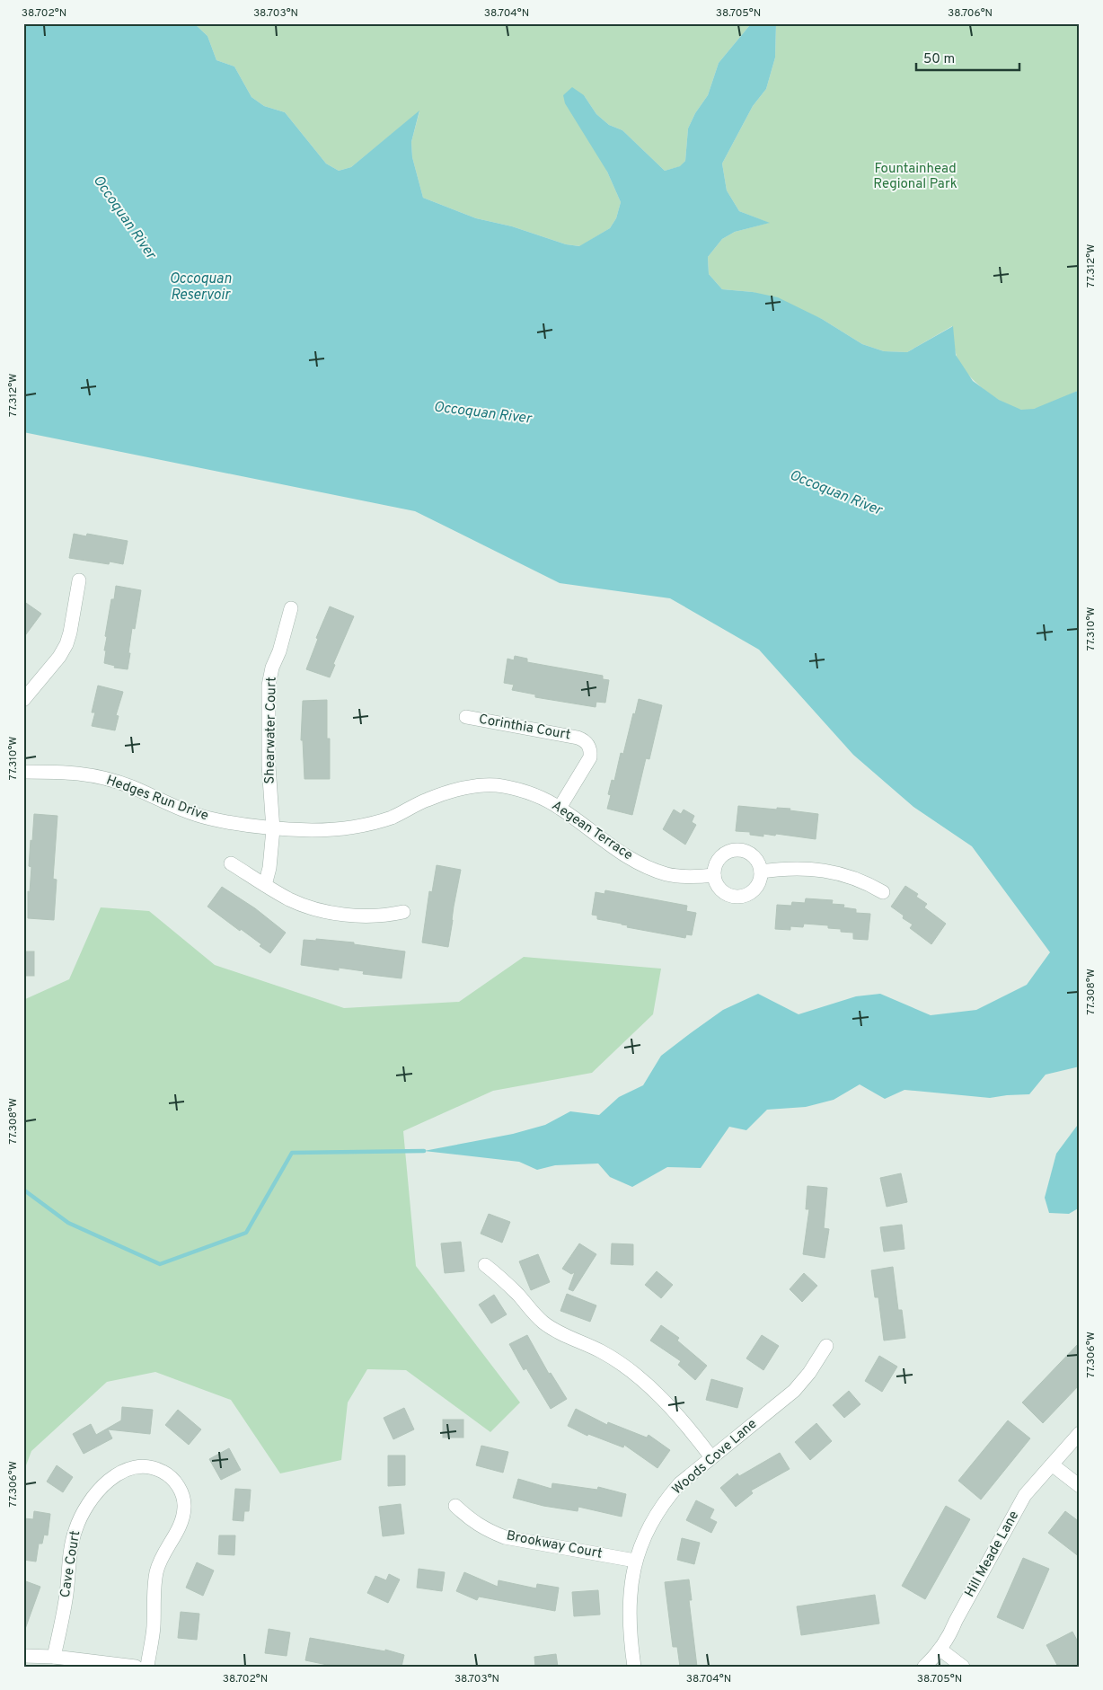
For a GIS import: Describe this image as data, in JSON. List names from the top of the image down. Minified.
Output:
{"streets":{"street":["Corinthia Court","Shearwater Court","Hedges Run Drive","Aegean Terrace","Woods Cove Lane","Brookway Court","Hill Meade Lane","Cave Court"]},"crossings":[["Corinthia Court","Aegean Terrace"],["Shearwater Court","Hedges Run Drive"],["Hedges Run Drive","Aegean Terrace"],["Woods Cove Lane","Brookway Court"]],"water":["Occoquan River","Occoquan Reservoir"],"parks":["Fountainhead Regional Park"],"scale_bar":"50 m","coordinates":["38.702°N","38.703°N","38.704°N","38.705°N","38.706°N","77.312°W","77.310°W","77.308°W","77.306°W"]}
